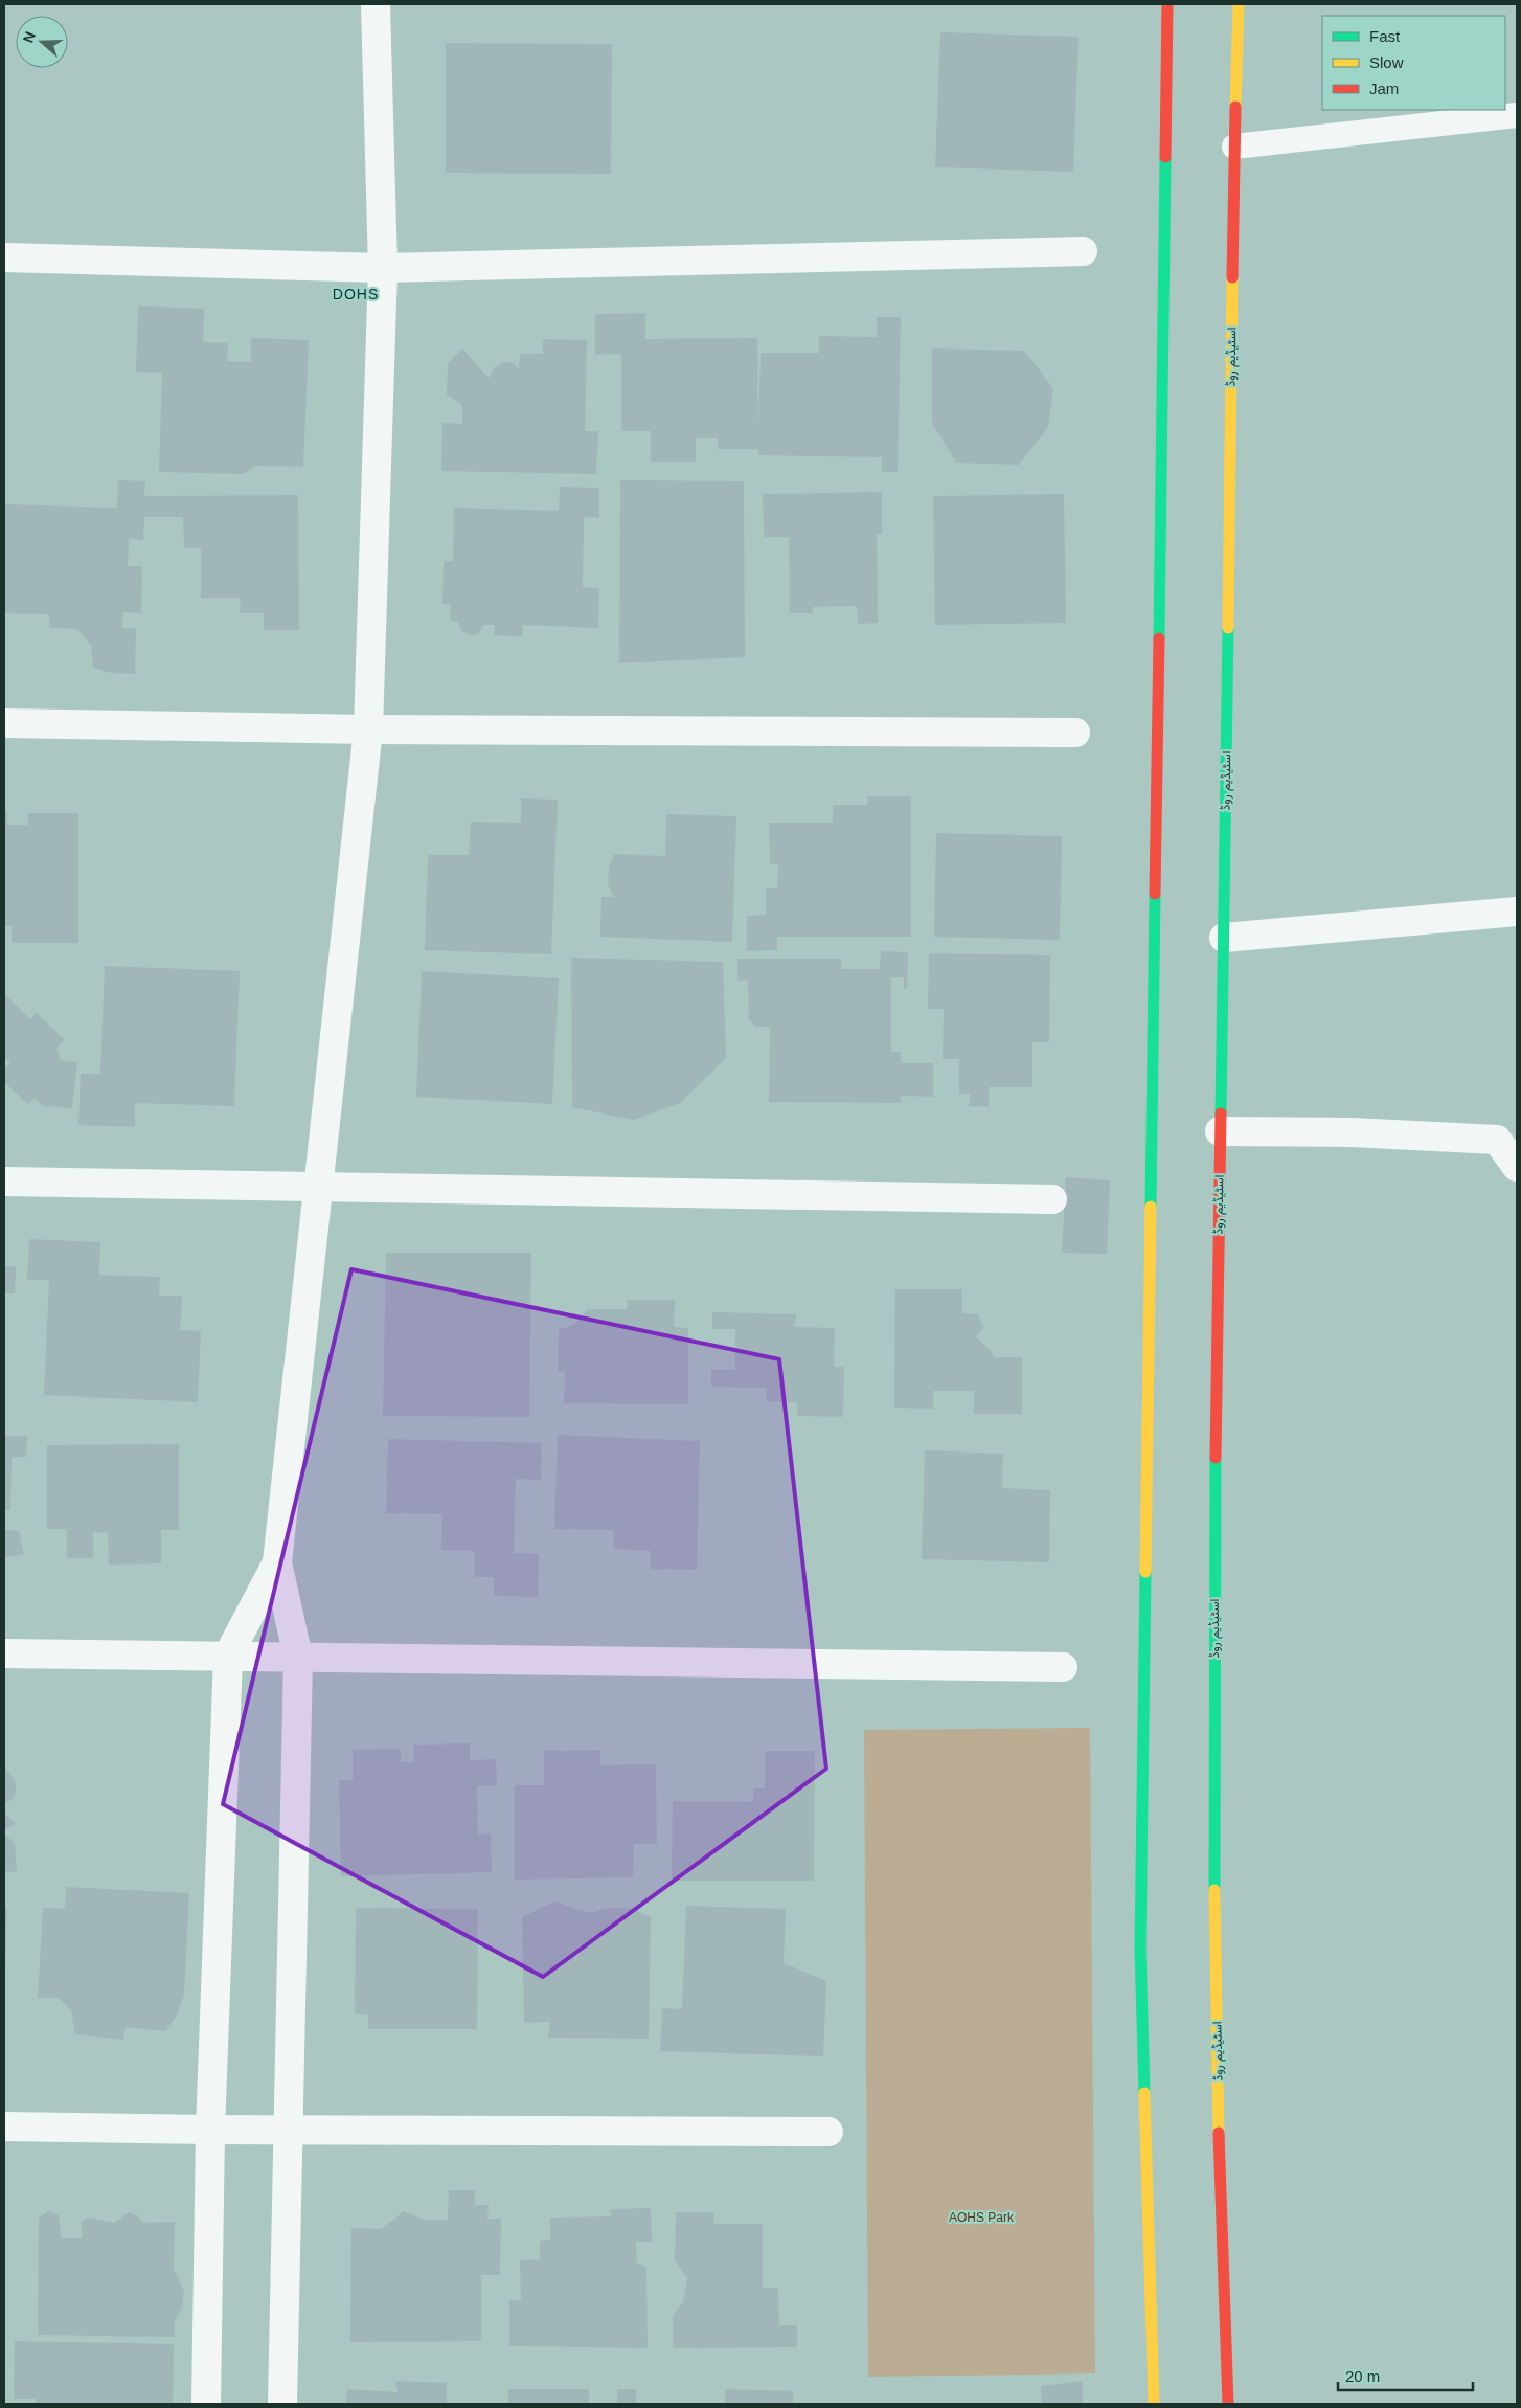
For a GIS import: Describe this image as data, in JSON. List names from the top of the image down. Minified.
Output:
{"streets":{"main road":["اسٹیڈیم روڈ"]},"districts":["DOHS"],"parks":["AOHS Park"],"legend":["Fast","Slow","Jam"],"scale_bar":"20 m","north":"left"}
